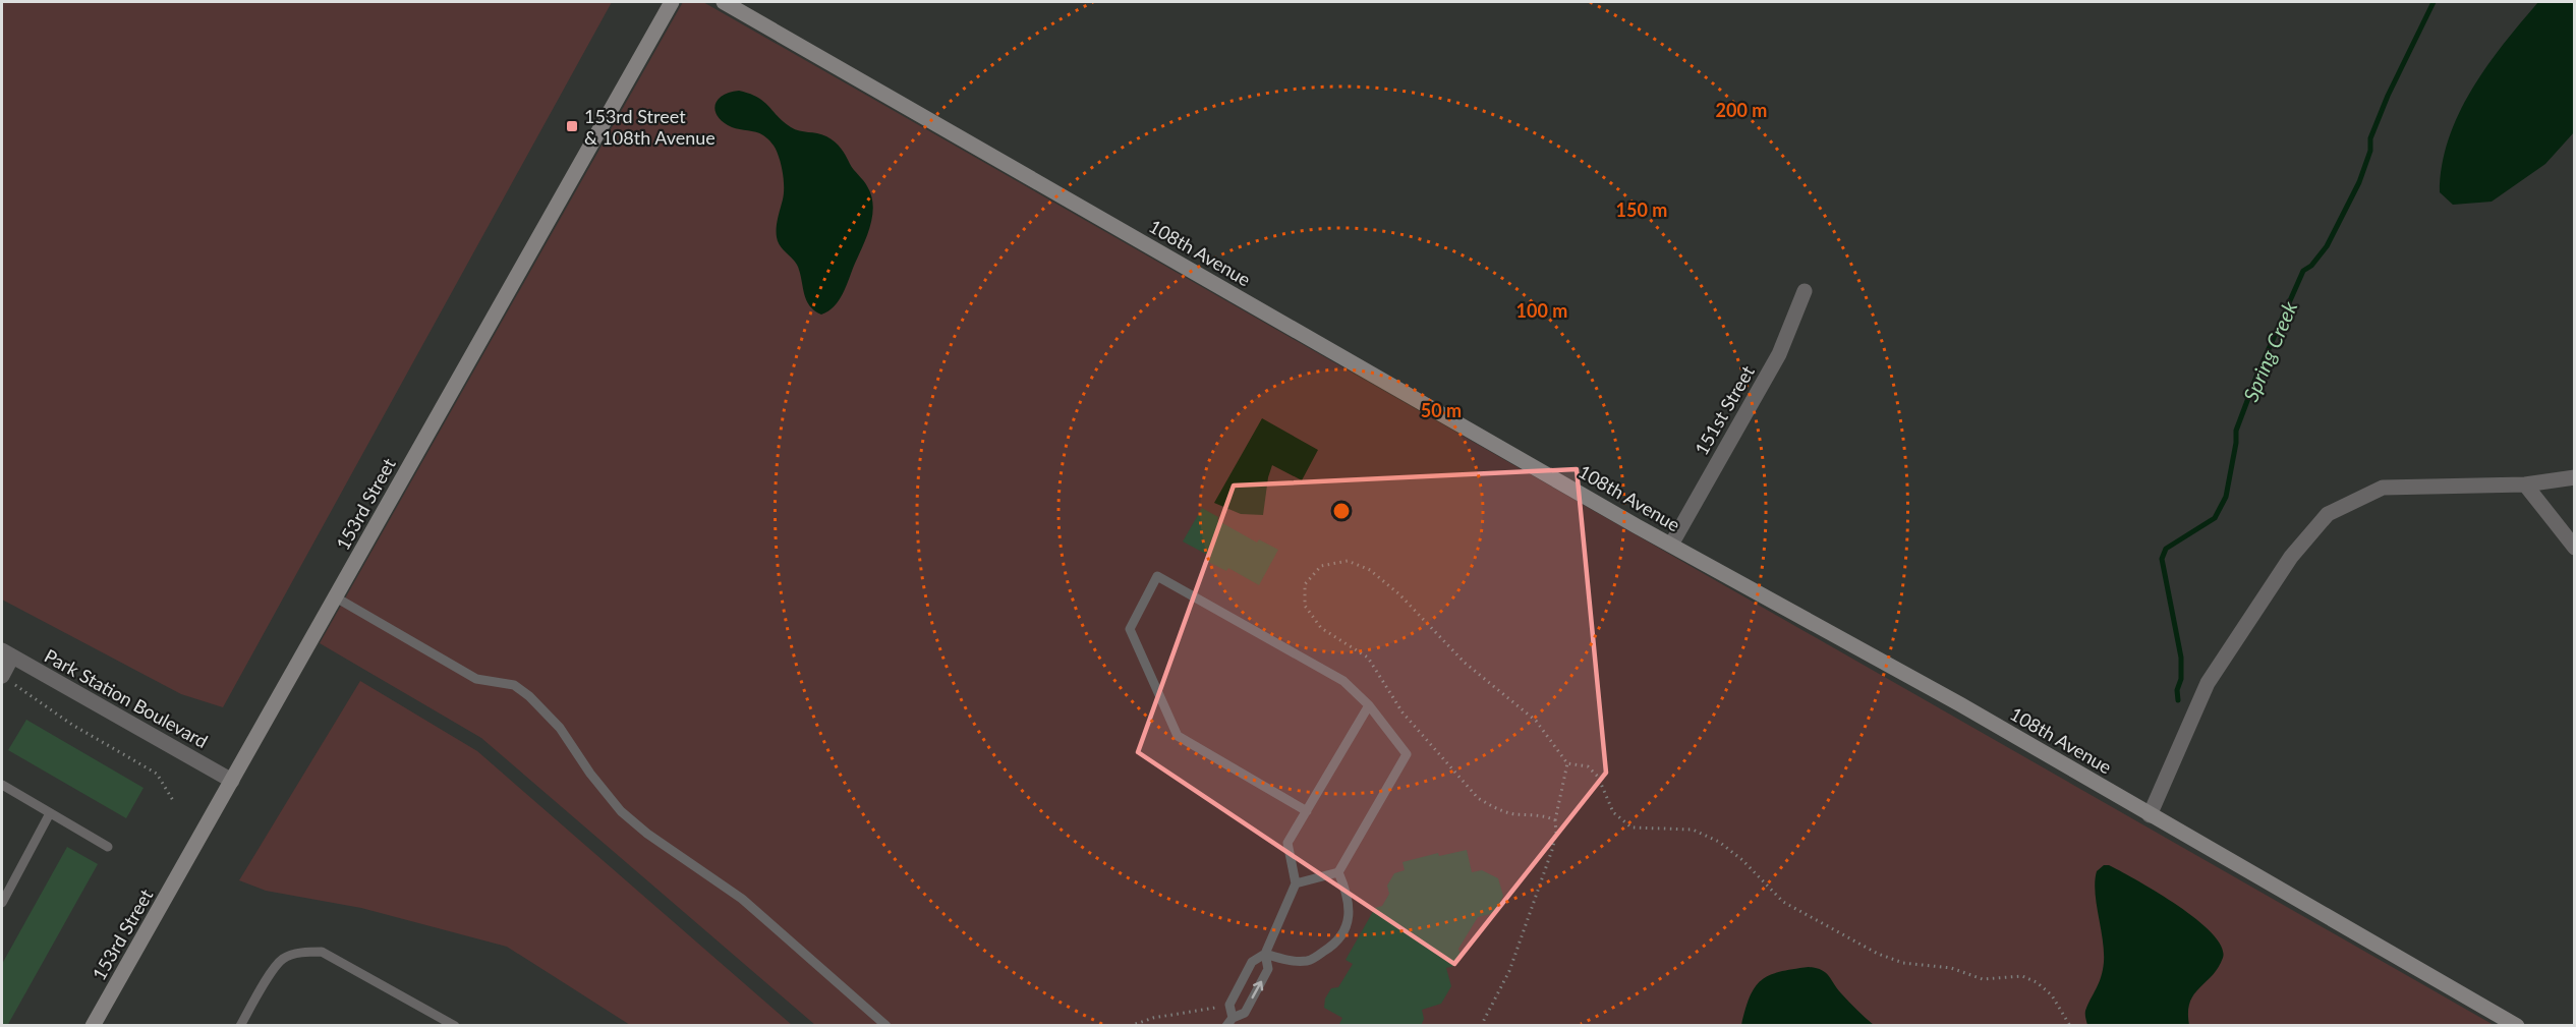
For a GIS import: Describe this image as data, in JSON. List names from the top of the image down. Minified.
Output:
{"streets":{"street":["108th Avenue","151st Street","153rd Street","Park Station Boulevard"]},"crossings":[["108th Avenue","151st Street"],["153rd Street","Park Station Boulevard"]],"water":["Spring Creek"],"places":{"transit":["153rd Street & 108th Avenue"]},"rings":["200 m","150 m","100 m","50 m"]}
